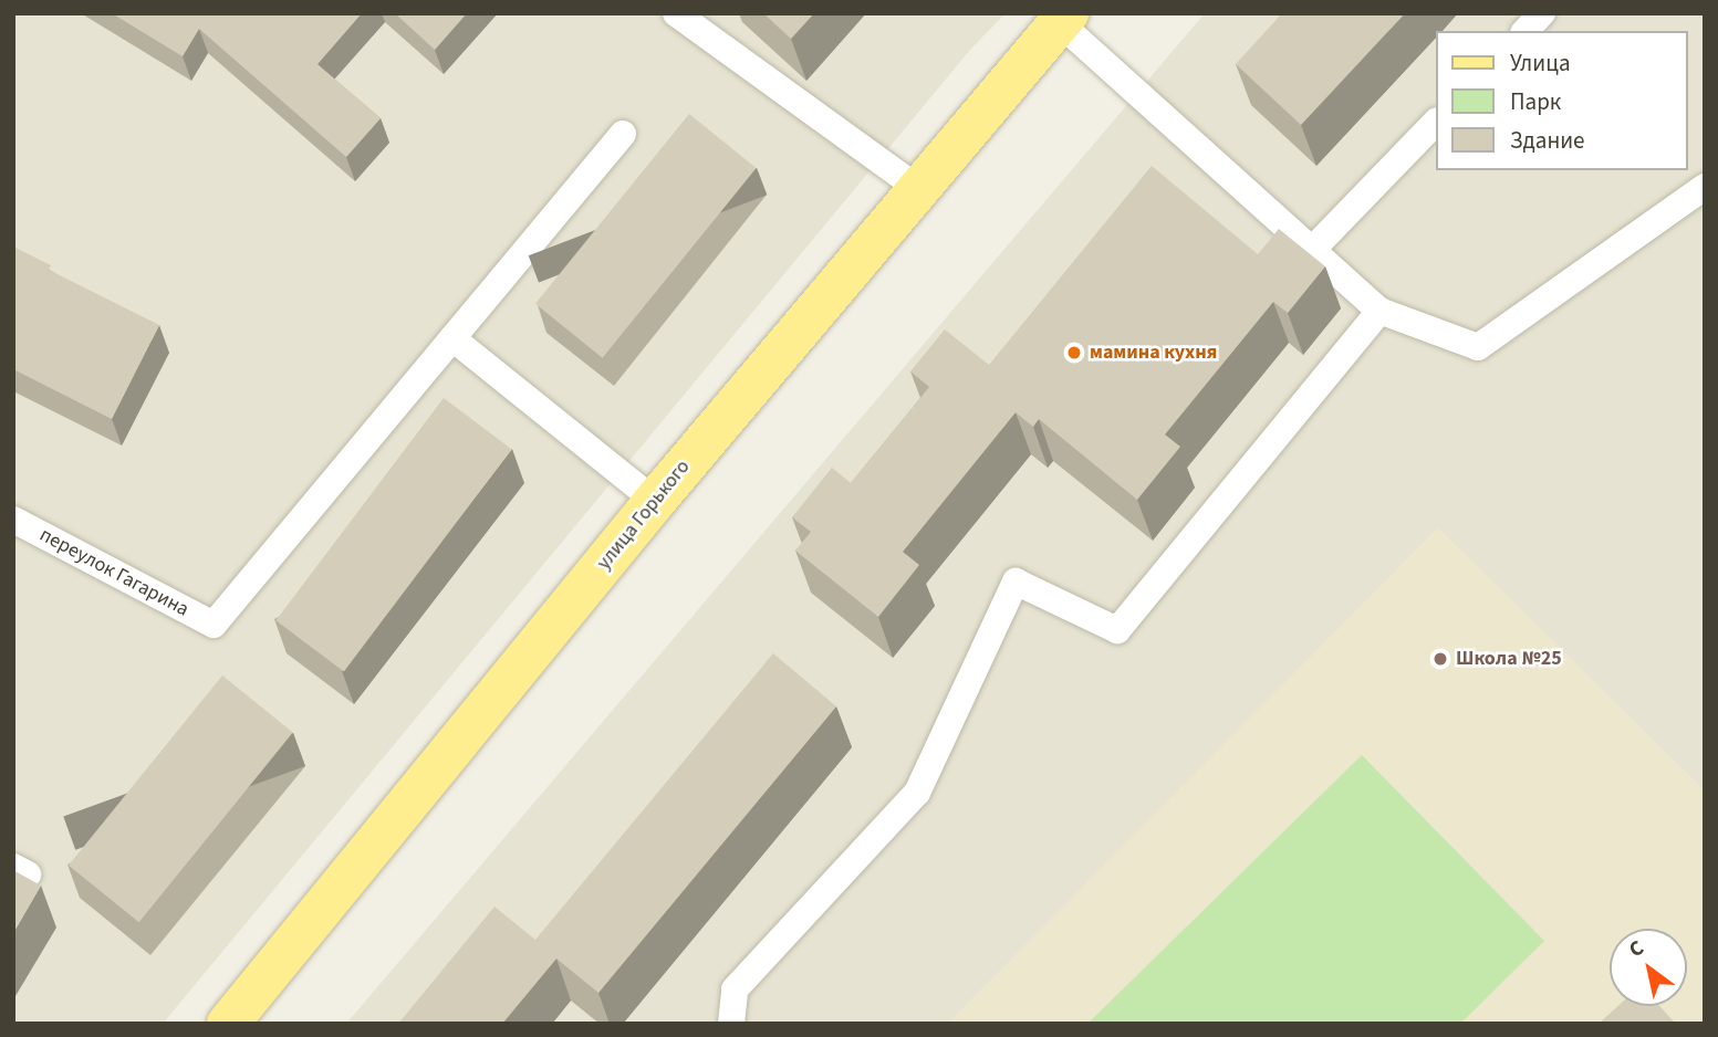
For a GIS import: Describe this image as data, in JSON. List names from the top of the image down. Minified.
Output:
{"streets":{"main road":["улица Горького"],"lane":["переулок Гагарина"]},"places":["мамина кухня","Школа №25"],"legend":["Улица","Парк","Здание"],"north":"top left"}
